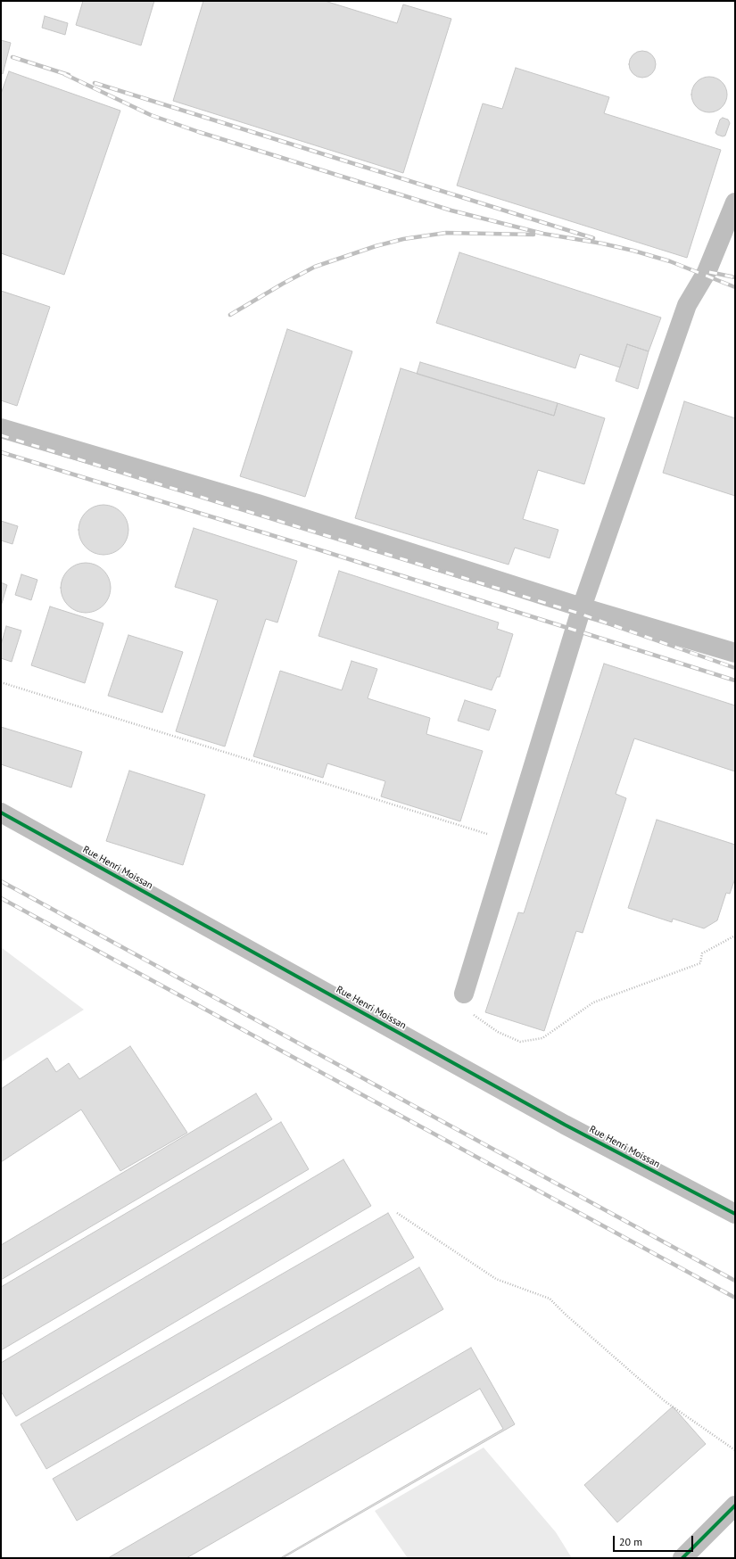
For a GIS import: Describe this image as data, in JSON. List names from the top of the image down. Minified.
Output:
{"streets":{"street":["Rue Henri Moissan"]},"scale_bar":"20 m"}
